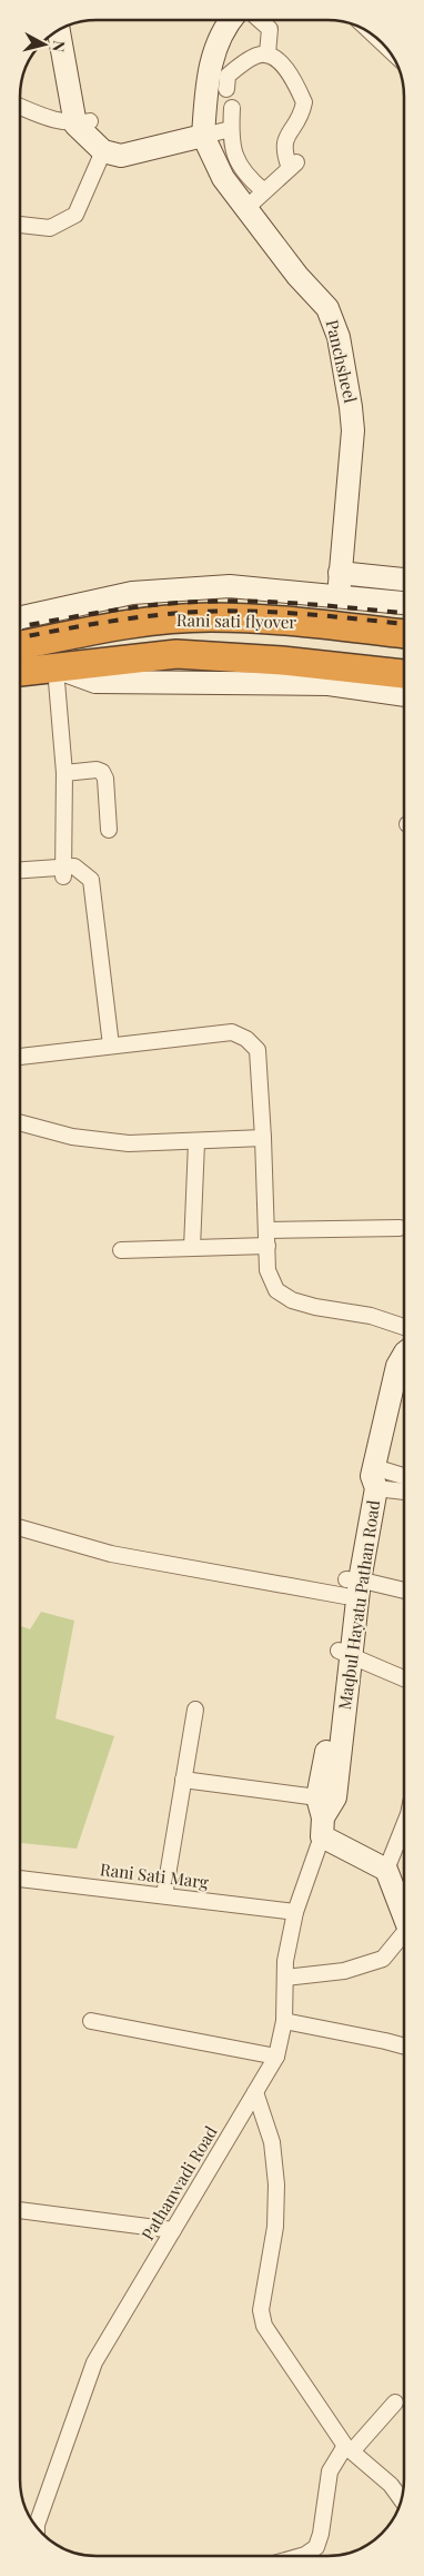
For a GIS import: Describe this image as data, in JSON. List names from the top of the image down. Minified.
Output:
{"streets":{"highway":["Rani sati flyover"],"street":["Panchsheel","Maqbul Hayatu Pathan Road","Rani Sati Marg","Pathanwadi Road"]},"crossings":[["Maqbul Hayatu Pathan Road","Pathanwadi Road"],["Rani Sati Marg","Pathanwadi Road"]],"north":"right"}
